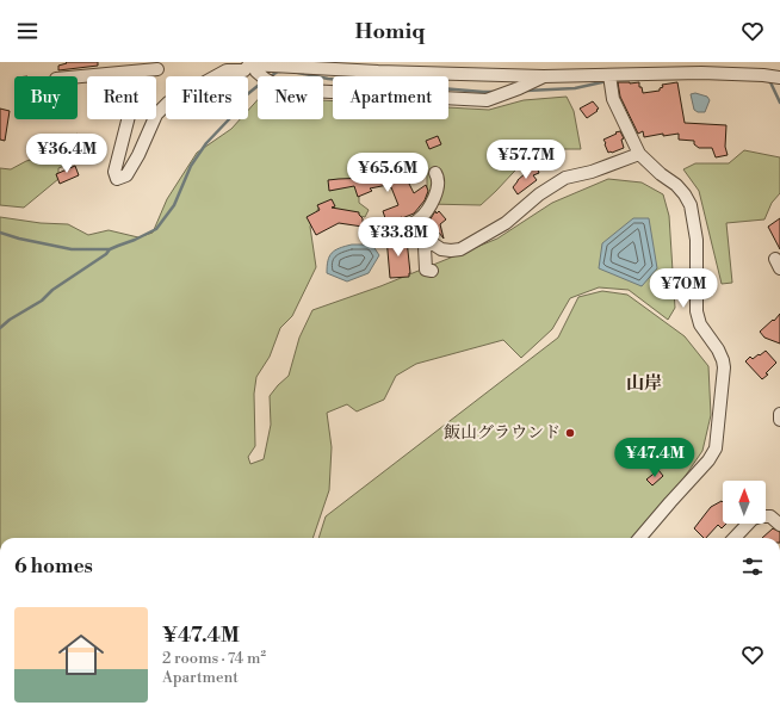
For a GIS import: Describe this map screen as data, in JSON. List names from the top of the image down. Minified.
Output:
{"districts":["山岸"],"places":["飯山グラウンド"],"north":"top","page":{"header":"Homiq","chip":["Buy","Rent","Filters","New","Apartment"],"price":["¥36.4M","¥57.7M","¥65.6M","¥33.8M","¥70M","¥47.4M"],"heading":"6 homes","list":[{"name":"¥47.4M","note":"2 rooms · 74 m² · Apartment"}]}}
